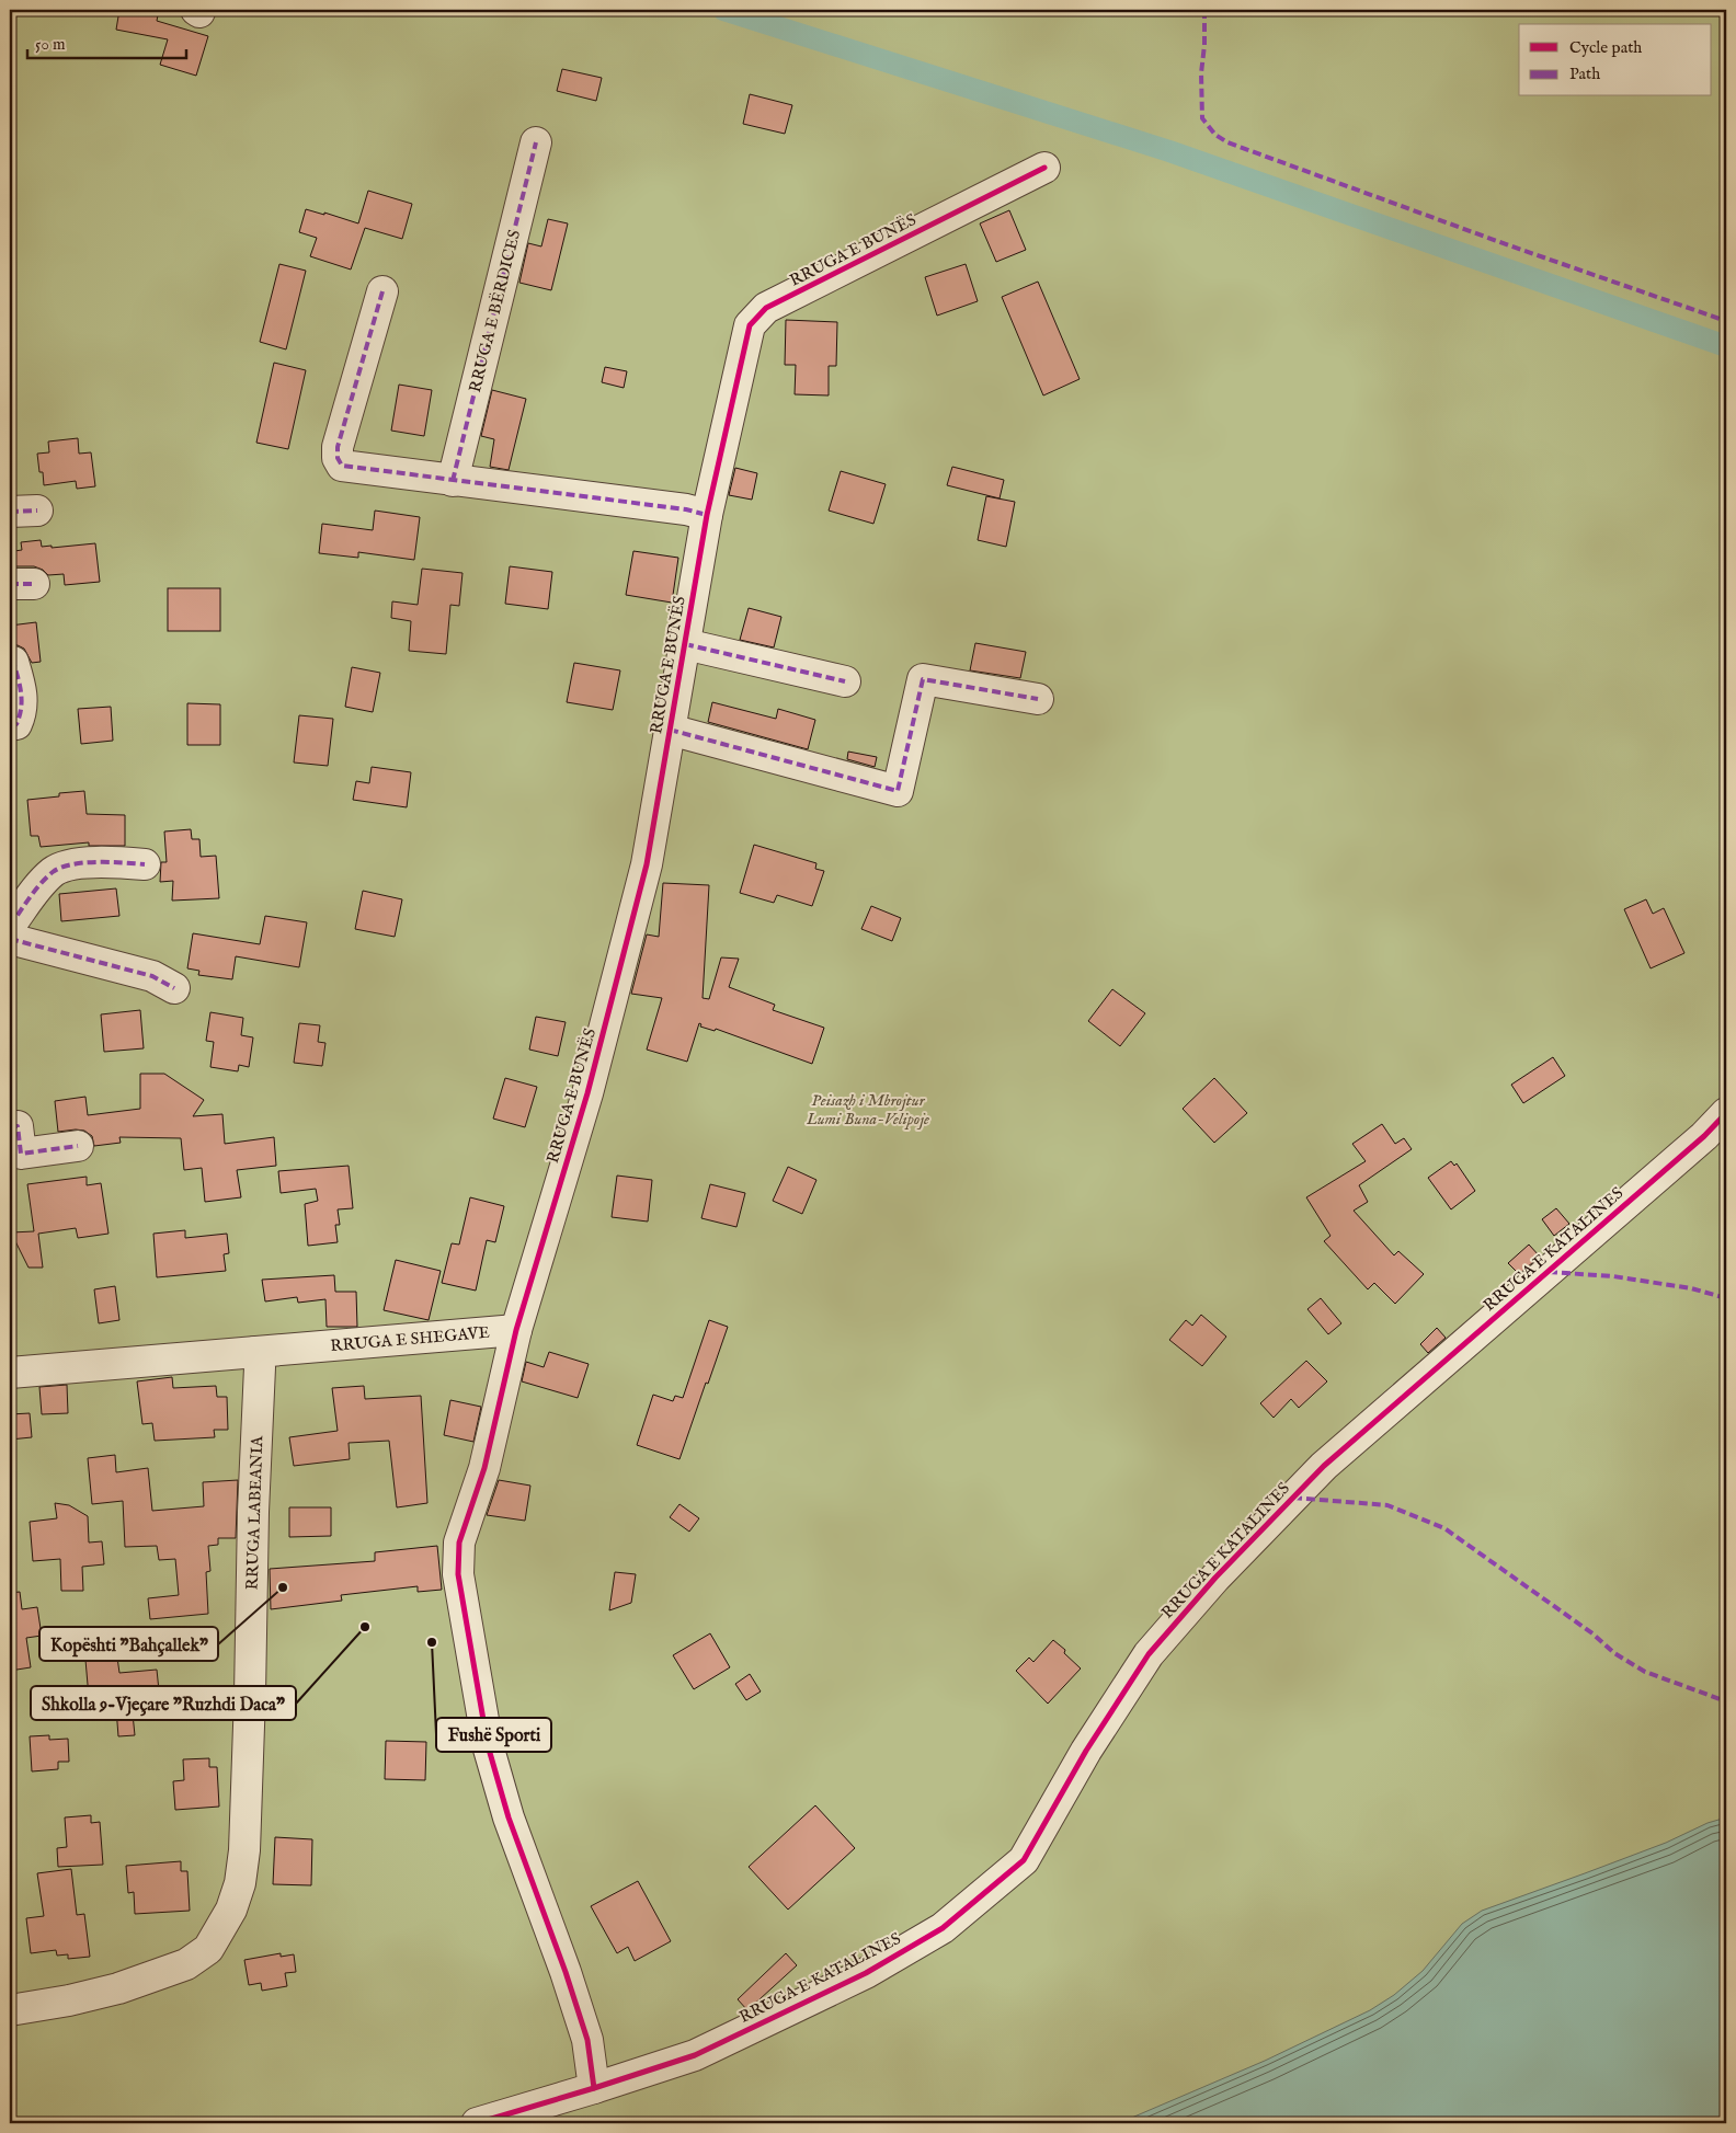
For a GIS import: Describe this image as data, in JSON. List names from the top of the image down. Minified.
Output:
{"streets":{"street":["RRUGA E BUNËS","RRUGA E BËRDICES","RRUGA E KATALINES","RRUGA E SHEGAVE","RRUGA LABEANIA"]},"crossings":[["RRUGA E BUNËS","RRUGA E SHEGAVE"],["RRUGA E KATALINES","RRUGA E SHEGAVE"],["RRUGA E SHEGAVE","RRUGA LABEANIA"]],"parks":["Peisazh i Mbrojtur Lumi Buna-Velipoje"],"places":["Kopështi \"Bahçallek\"","Shkolla 9-Vjeçare \"Ruzhdi Daca\"","Fushë Sporti"],"legend":["Cycle path","Path"],"scale_bar":"50 m"}
